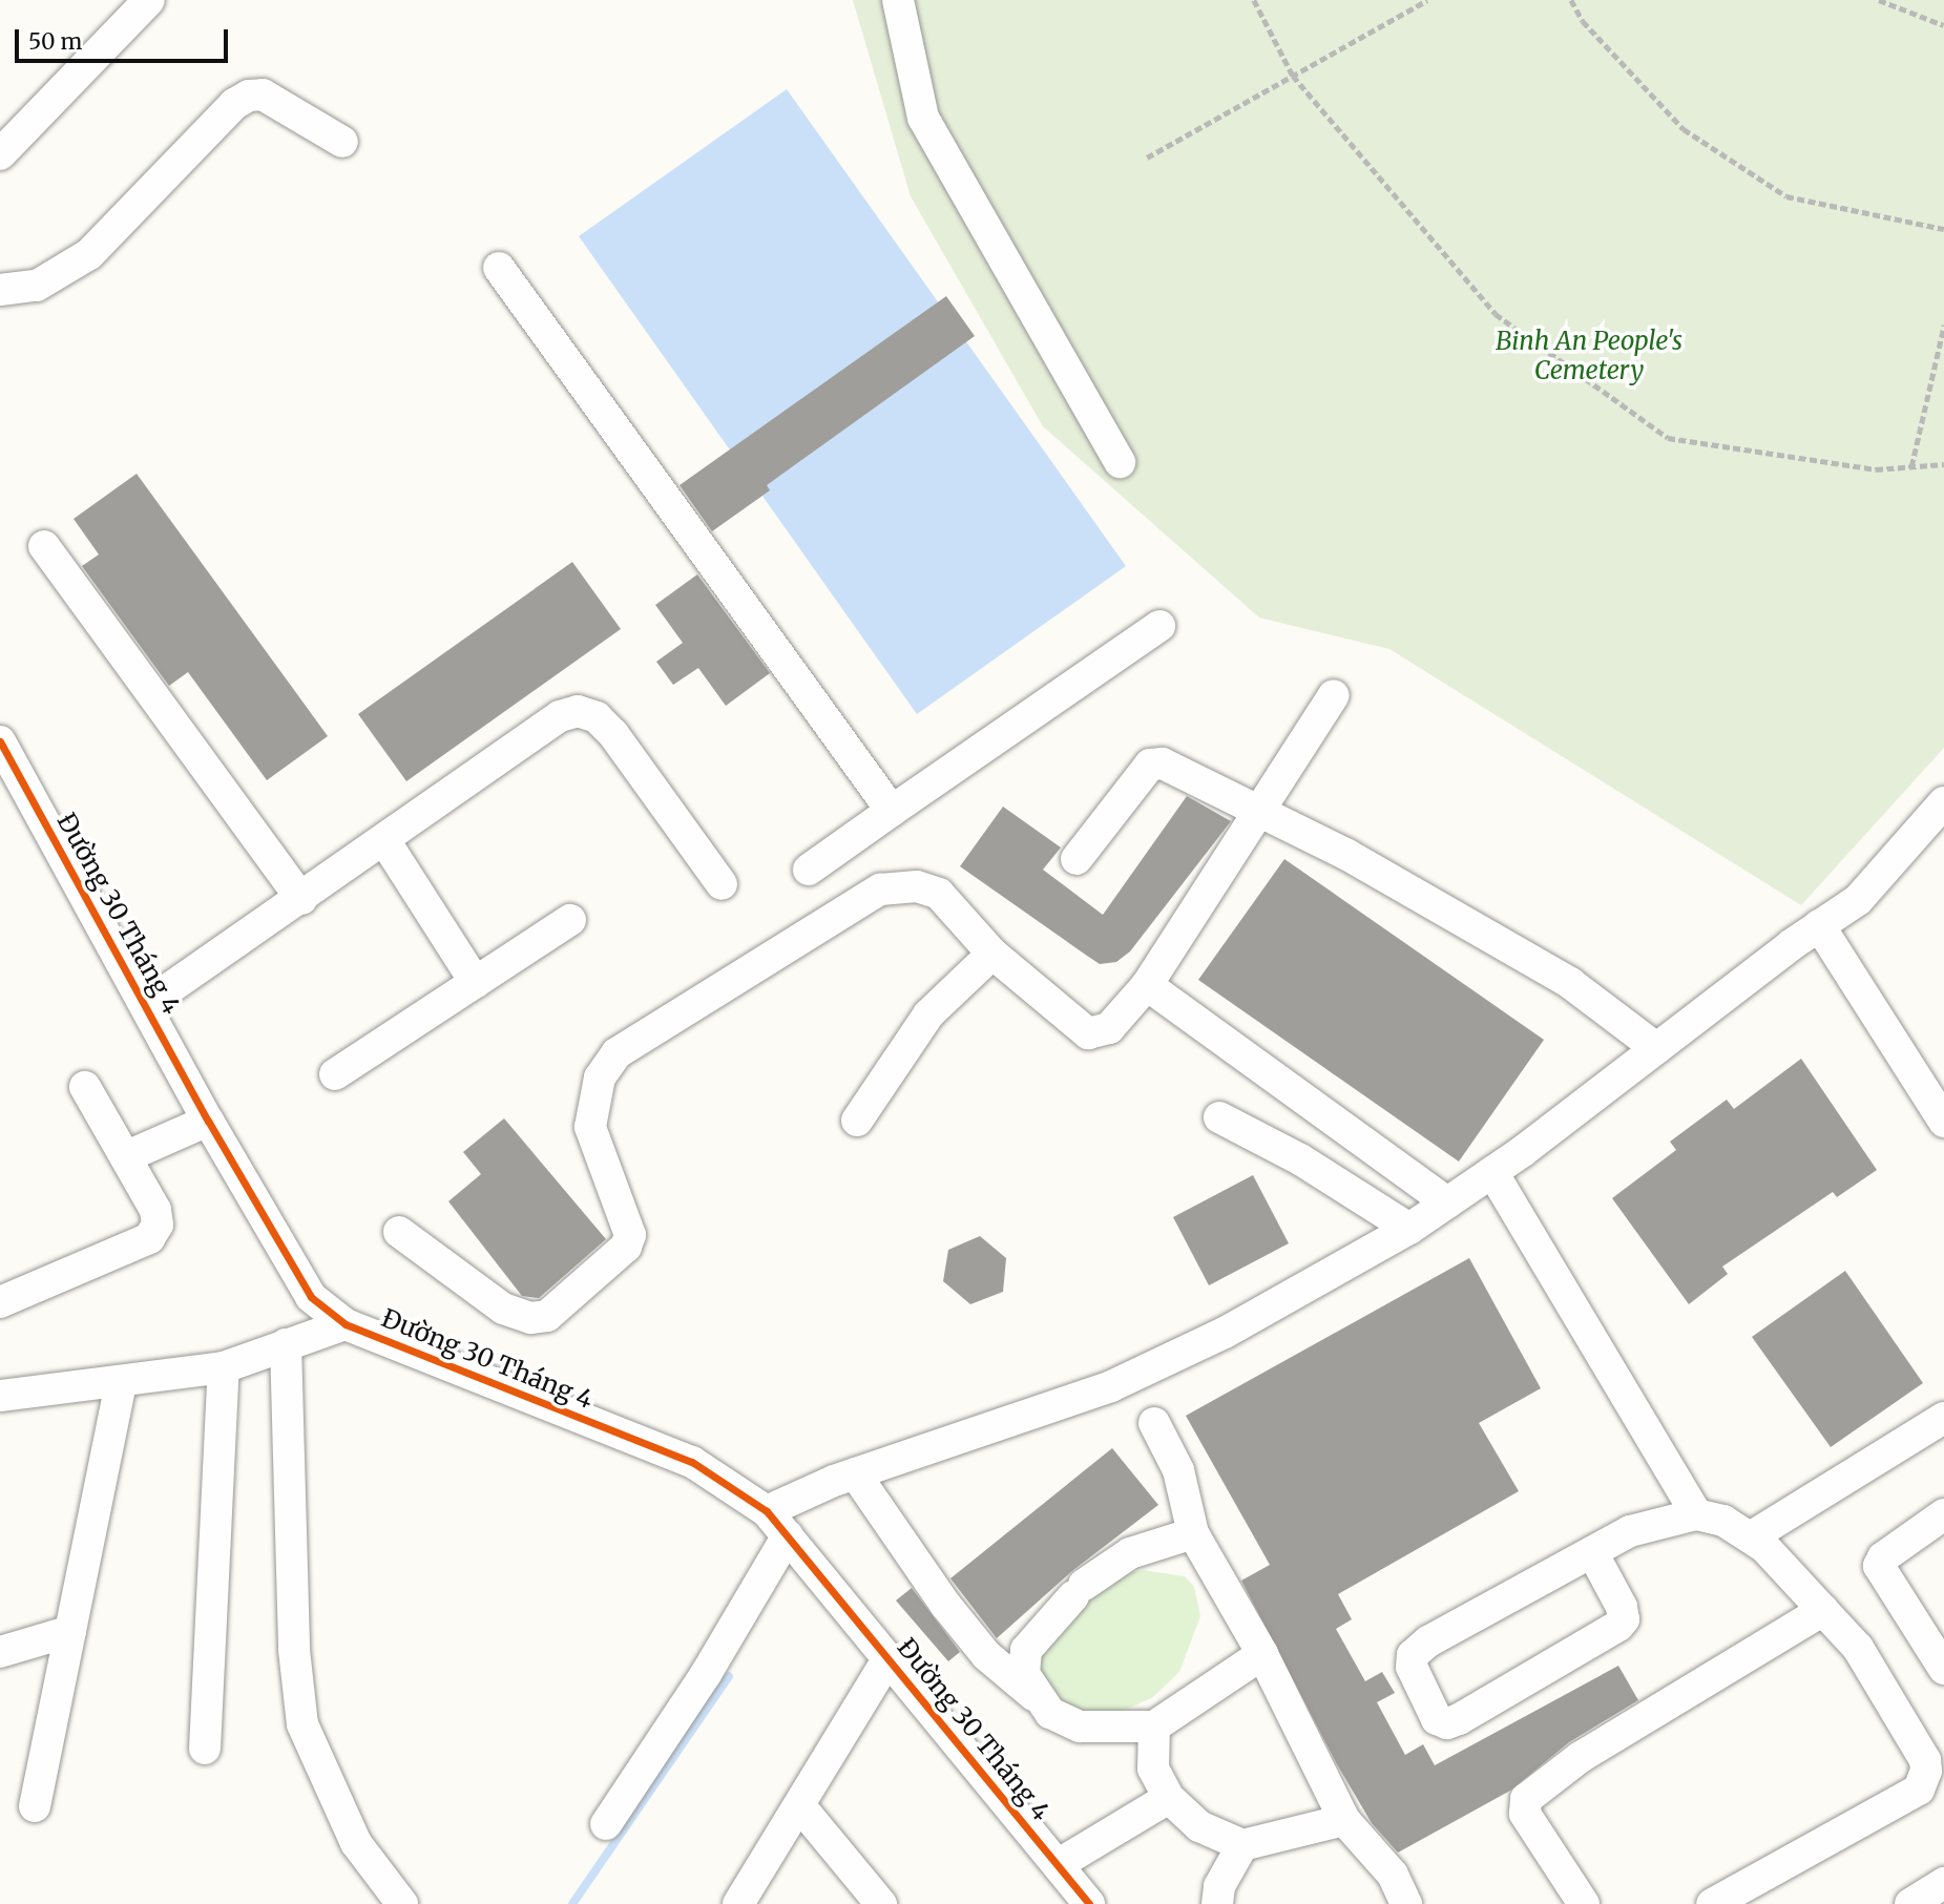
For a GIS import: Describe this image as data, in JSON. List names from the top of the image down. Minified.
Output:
{"streets":{"street":["Đường 30 Tháng 4"]},"parks":["Binh An People's Cemetery"],"scale_bar":"50 m"}
